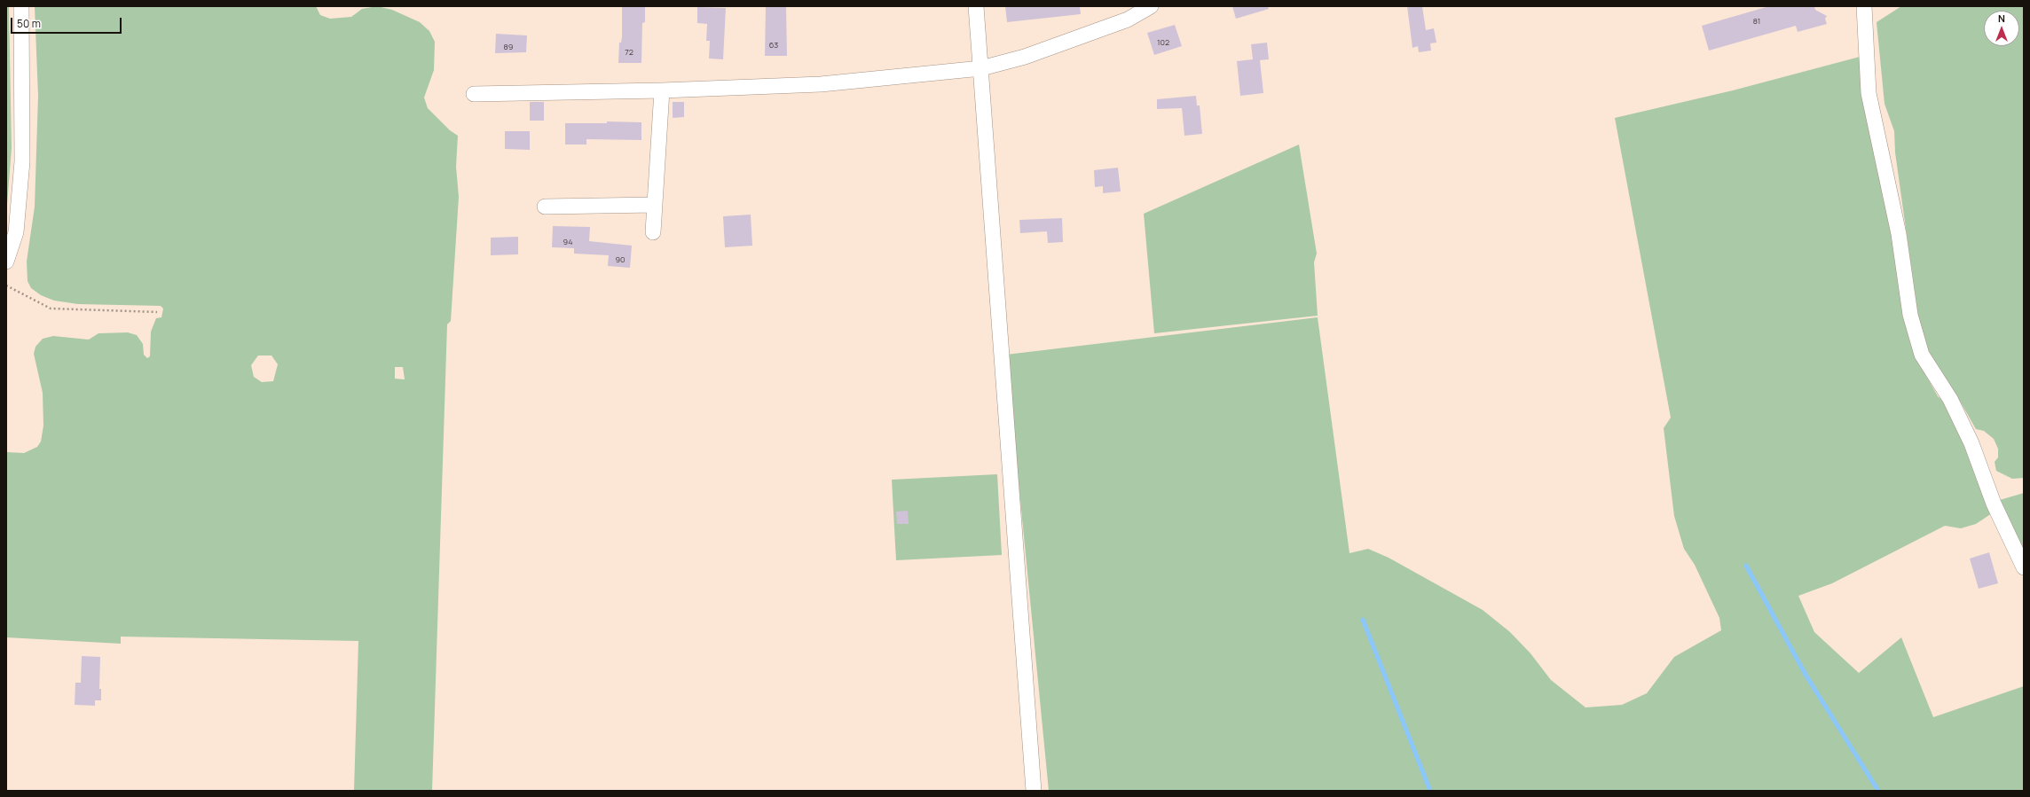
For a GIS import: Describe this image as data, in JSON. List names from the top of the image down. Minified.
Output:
{"house_numbers":["81","102","63","89","72","94","90"],"scale_bar":"50 m","north":"top"}
